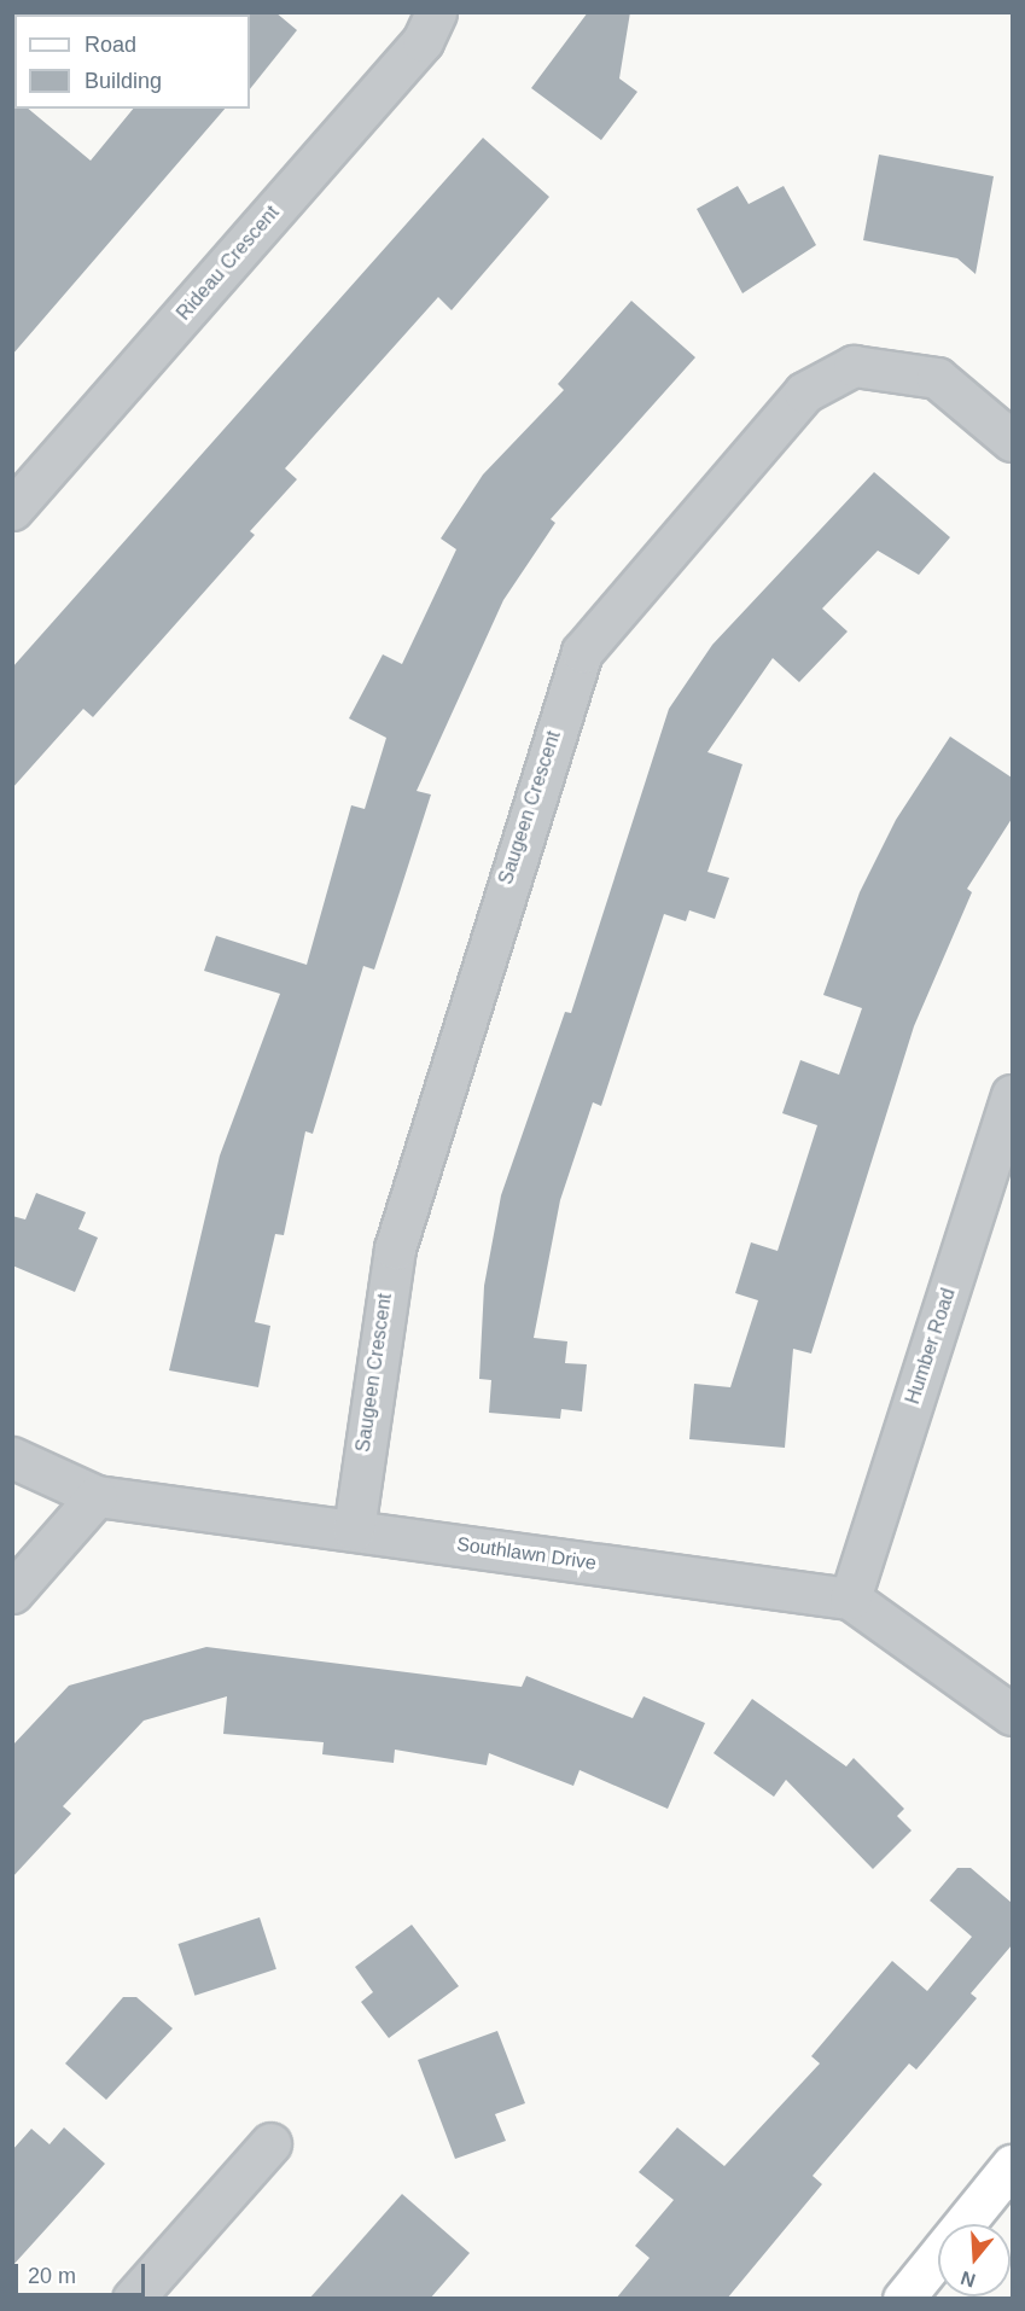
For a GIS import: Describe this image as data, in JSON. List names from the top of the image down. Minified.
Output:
{"streets":{"street":["Rideau Crescent","Saugeen Crescent","Humber Road","Southlawn Drive"]},"crossings":[["Saugeen Crescent","Southlawn Drive"],["Humber Road","Southlawn Drive"]],"legend":["Road","Building"],"scale_bar":"20 m","north":"bottom"}
